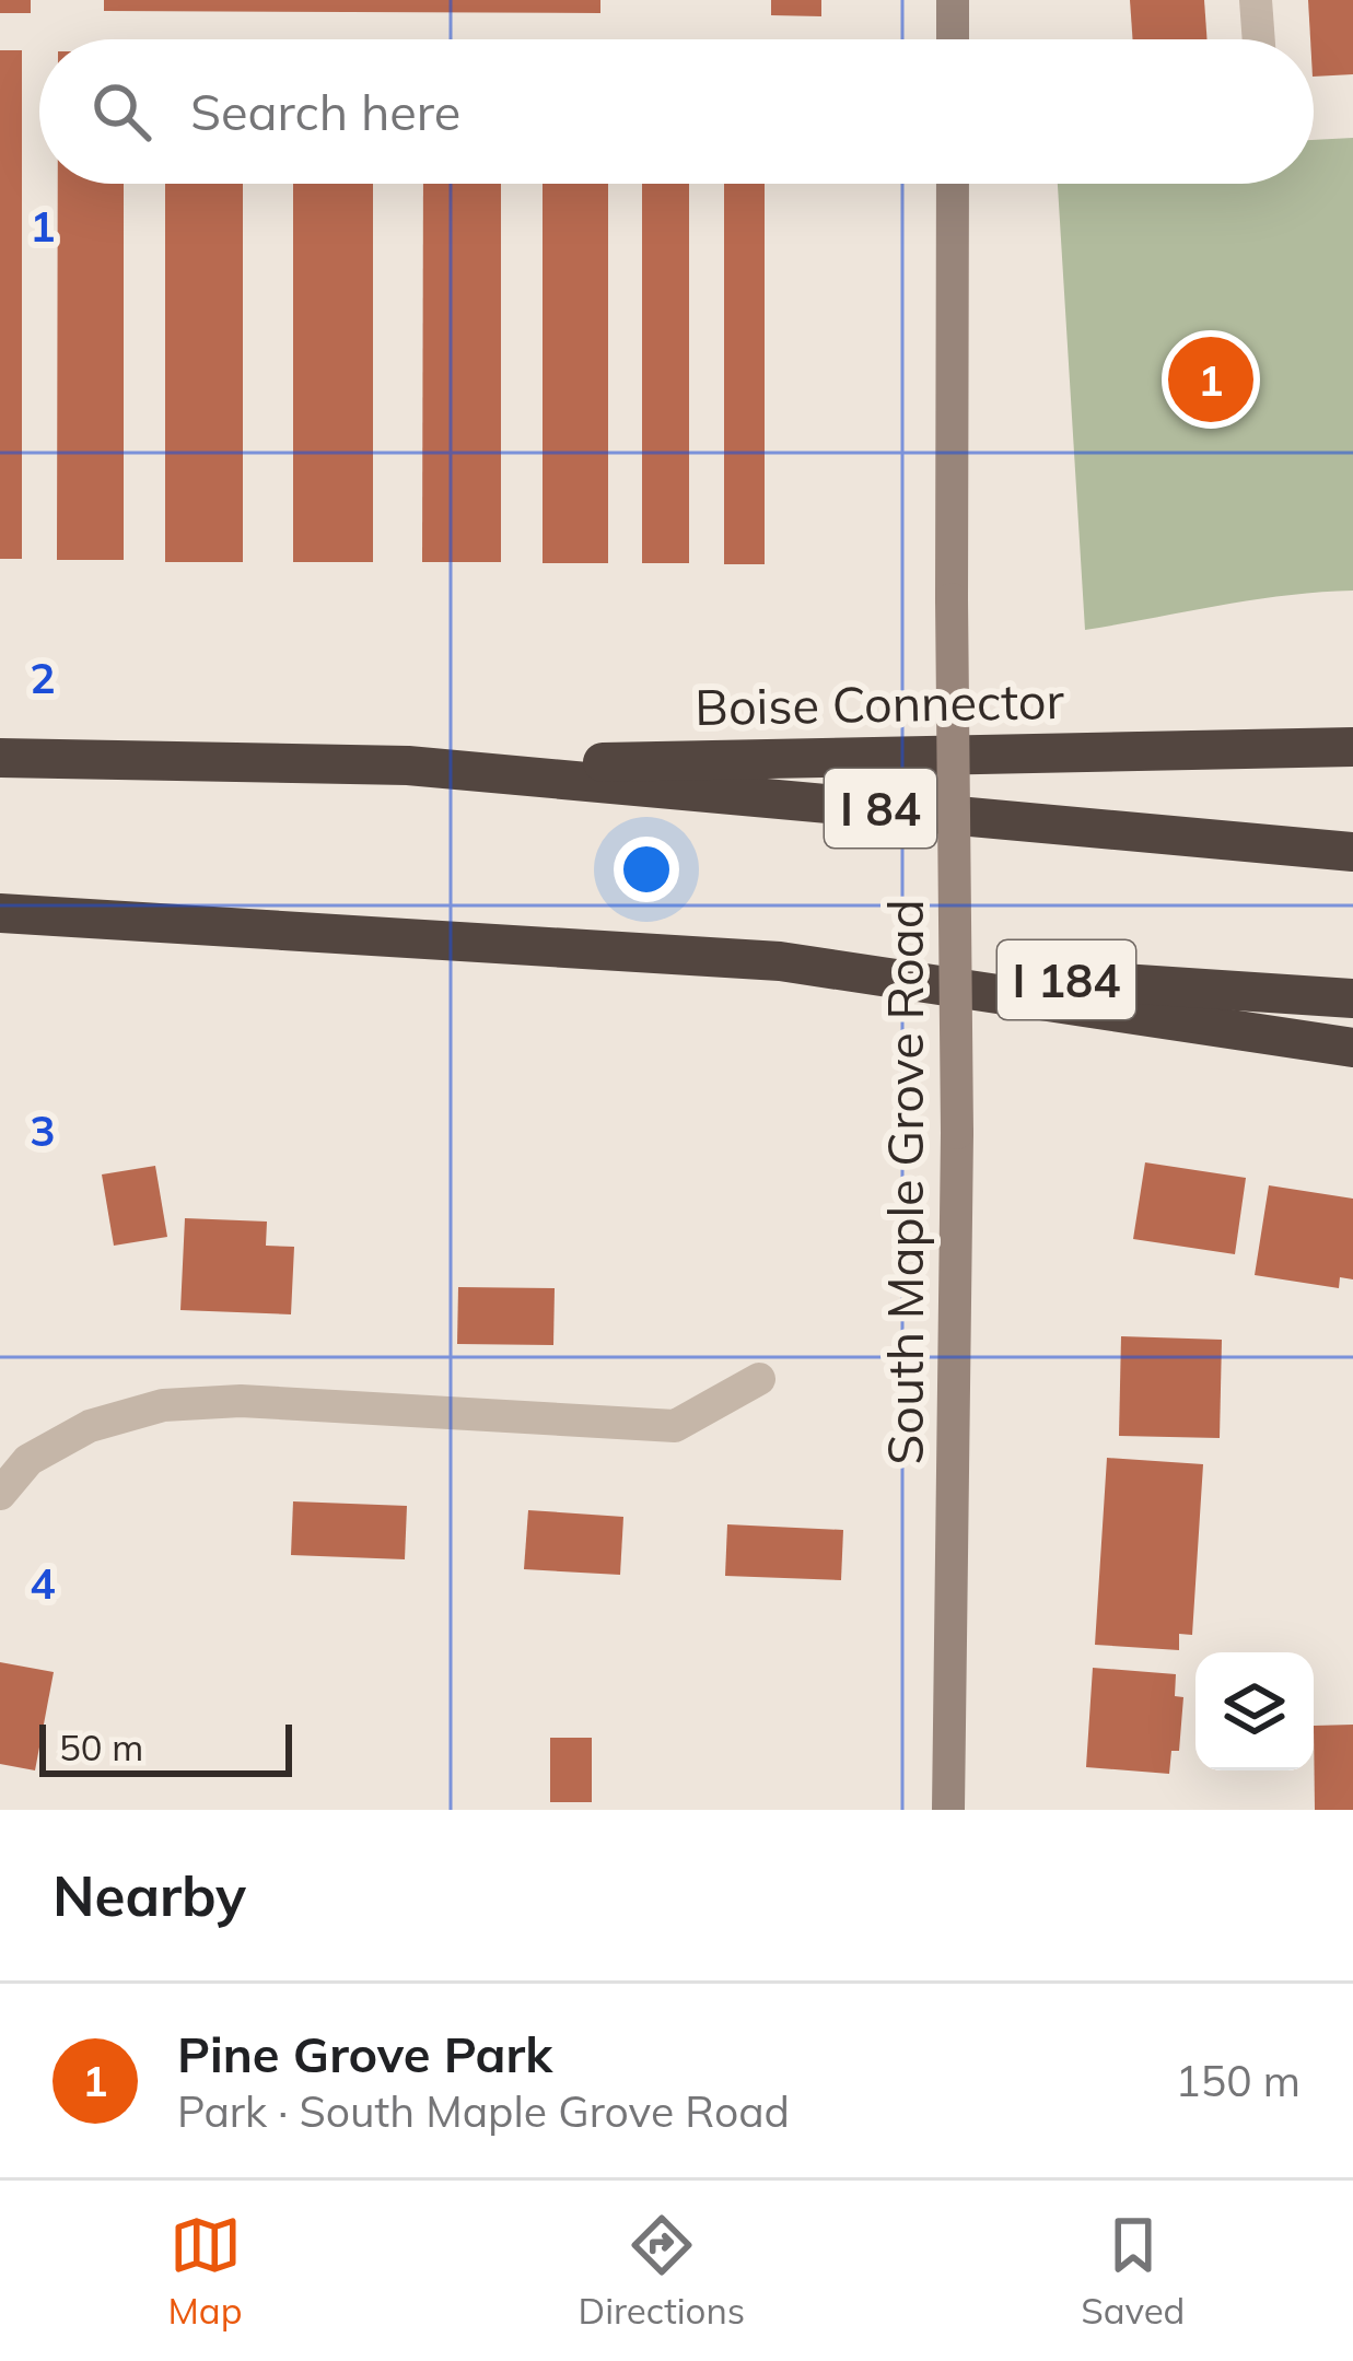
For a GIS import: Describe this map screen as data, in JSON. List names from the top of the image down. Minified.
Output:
{"streets":{"highway":["Boise Connector","I 84","I 184"],"main road":["South Maple Grove Road"]},"crossings":[["Boise Connector","I 84"]],"scale_bar":"50 m","page":{"search":"Search here","pins":"1","scale":"50 m","heading":"Nearby","list":[{"mark":"1","name":"Pine Grove Park","note":"Park · South Maple Grove Road","value":"150 m"}],"nav":["Map","Directions","Saved"]},"grid":{"rows":["1","2","3","4"]}}
